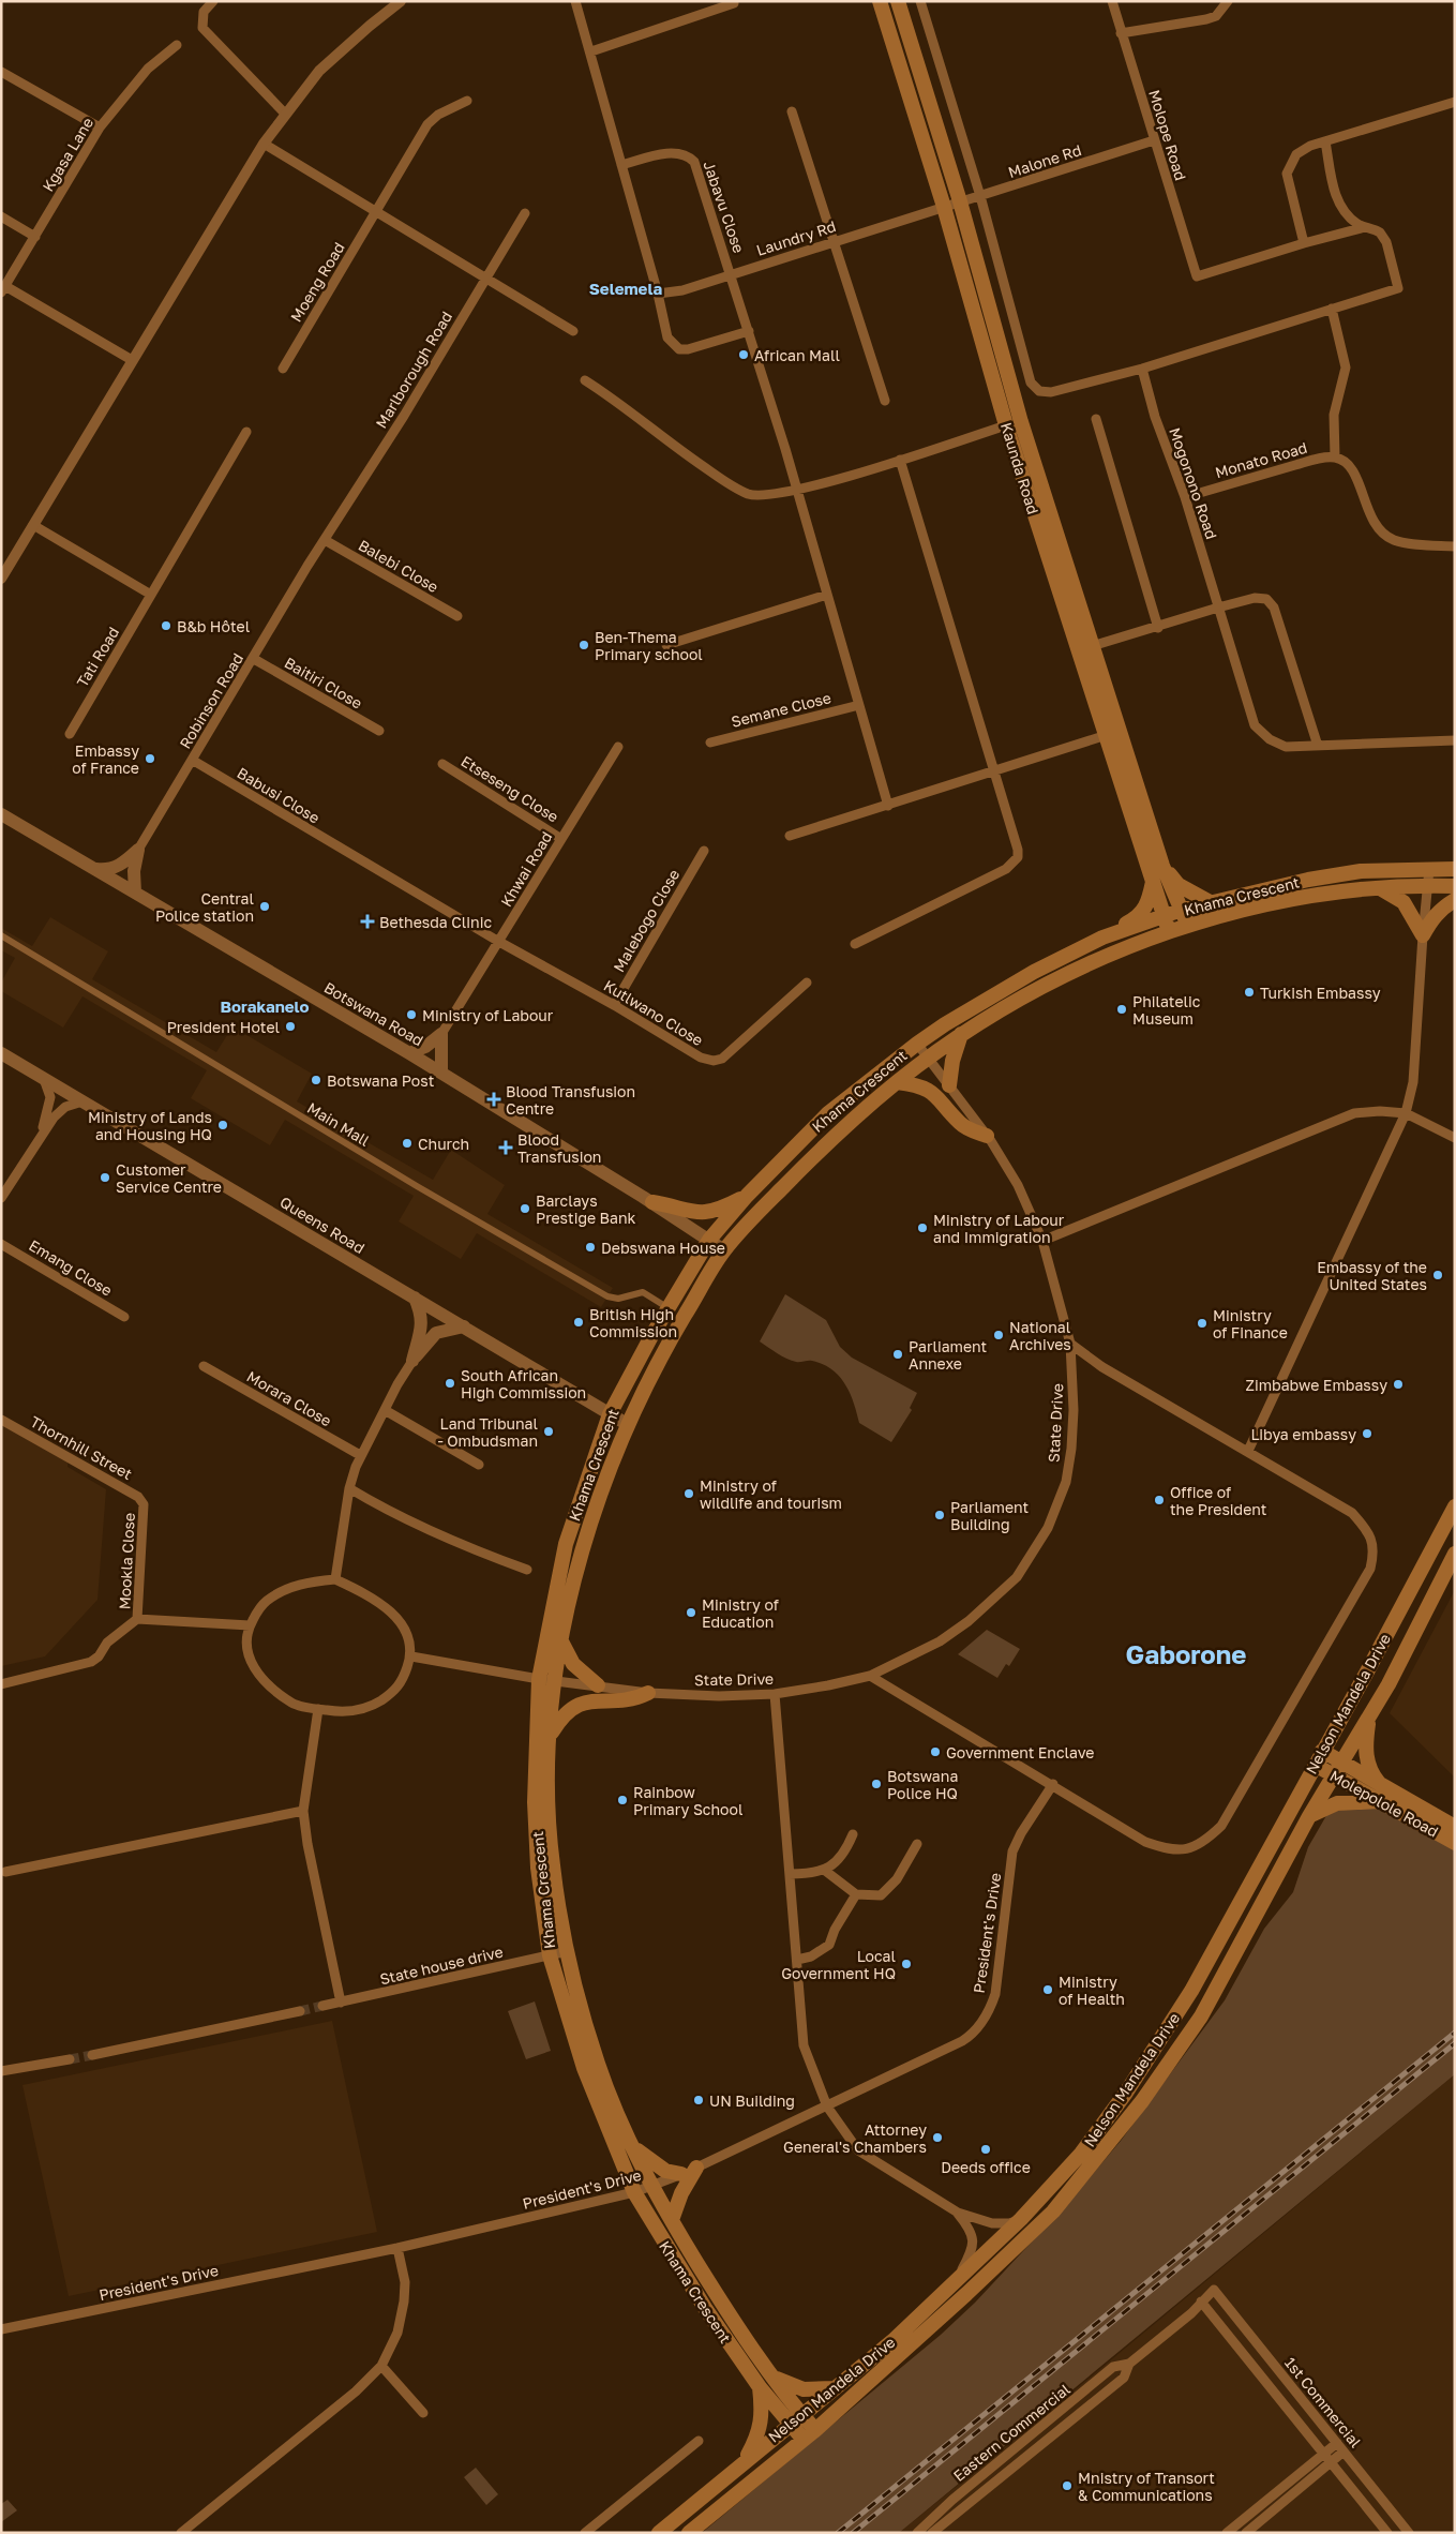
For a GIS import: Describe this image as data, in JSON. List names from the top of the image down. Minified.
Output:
{"streets":{"main road":["Kaunda Road","Khama Crescent","Botswana Road","Queens Road","Nelson Mandela Drive","Molepolole Road"],"street":["Molope Road","Kgasa Lane","Malone Rd","Jabavu Close","Laundry Rd","Moeng Road","Marlborough Road","Monato Road","Mogonono Road","Balebi Close","Tati Road","Baitiri Close","Robinson Road","Semane Close","Etseseng Close","Babusi Close","Khwai Road","Malebogo Close","Kutlwano Close","Main Mall","Emang Close","Morara Close","State Drive","Thornhill Street","Mookla Close","President's Drive","State house drive","1st Commercial","Eastern Commercial"]},"crossings":[["Molope Road","Malone Rd"],["Malone Rd","Laundry Rd"],["Malone Rd","Kaunda Road"],["Jabavu Close","Laundry Rd"],["Jabavu Close","Semane Close"],["Laundry Rd","Kaunda Road"],["Marlborough Road","Balebi Close"],["Marlborough Road","Robinson Road"],["Monato Road","Mogonono Road"],["Kaunda Road","Khama Crescent"],["Balebi Close","Robinson Road"],["Baitiri Close","Robinson Road"],["Robinson Road","Babusi Close"],["Etseseng Close","Khwai Road"],["Babusi Close","Khwai Road"],["Babusi Close","Kutlwano Close"],["Khwai Road","Kutlwano Close"],["Khama Crescent","Botswana Road"],["Khama Crescent","Main Mall"],["Khama Crescent","Queens Road"],["Khama Crescent","State Drive"],["Khama Crescent","Nelson Mandela Drive"],["Khama Crescent","President's Drive"],["Khama Crescent","State house drive"],["Malebogo Close","Kutlwano Close"],["Thornhill Street","Mookla Close"],["Nelson Mandela Drive","Molepolole Road"],["1st Commercial","Eastern Commercial"]],"districts":["Selemela","Borakanelo","Gaborone"],"places":{"other":["African Mall","B&b Hôtel","Ben-Thema Primary school","Embassy of France","Central Police station","Turkish Embassy","Philatelic Museum","Ministry of Labour","President Hotel","Botswana Post","Ministry of Lands and Housing HQ","Church","Customer Service Centre","Barclays Prestige Bank","Ministry of Labour and Immigration","Debswana House","Embassy of the United States","British High Commission","Ministry of Finance","National Archives","Parliament Annexe","South African High Commission","Zimbabwe Embassy","Land Tribunal - Ombudsman","Libya embassy","Ministry of wildlife and tourism","Office of the President","Parliament Building","Ministry of Education","Government Enclave","Botswana Police HQ","Rainbow Primary School","Local Government HQ","Ministry of Health","UN Building","Attorney General's Chambers","Deeds office","Mnistry of Transort & Communications"],"health":["Bethesda Clinic","Blood Transfusion Centre","Blood Transfusion"]}}
